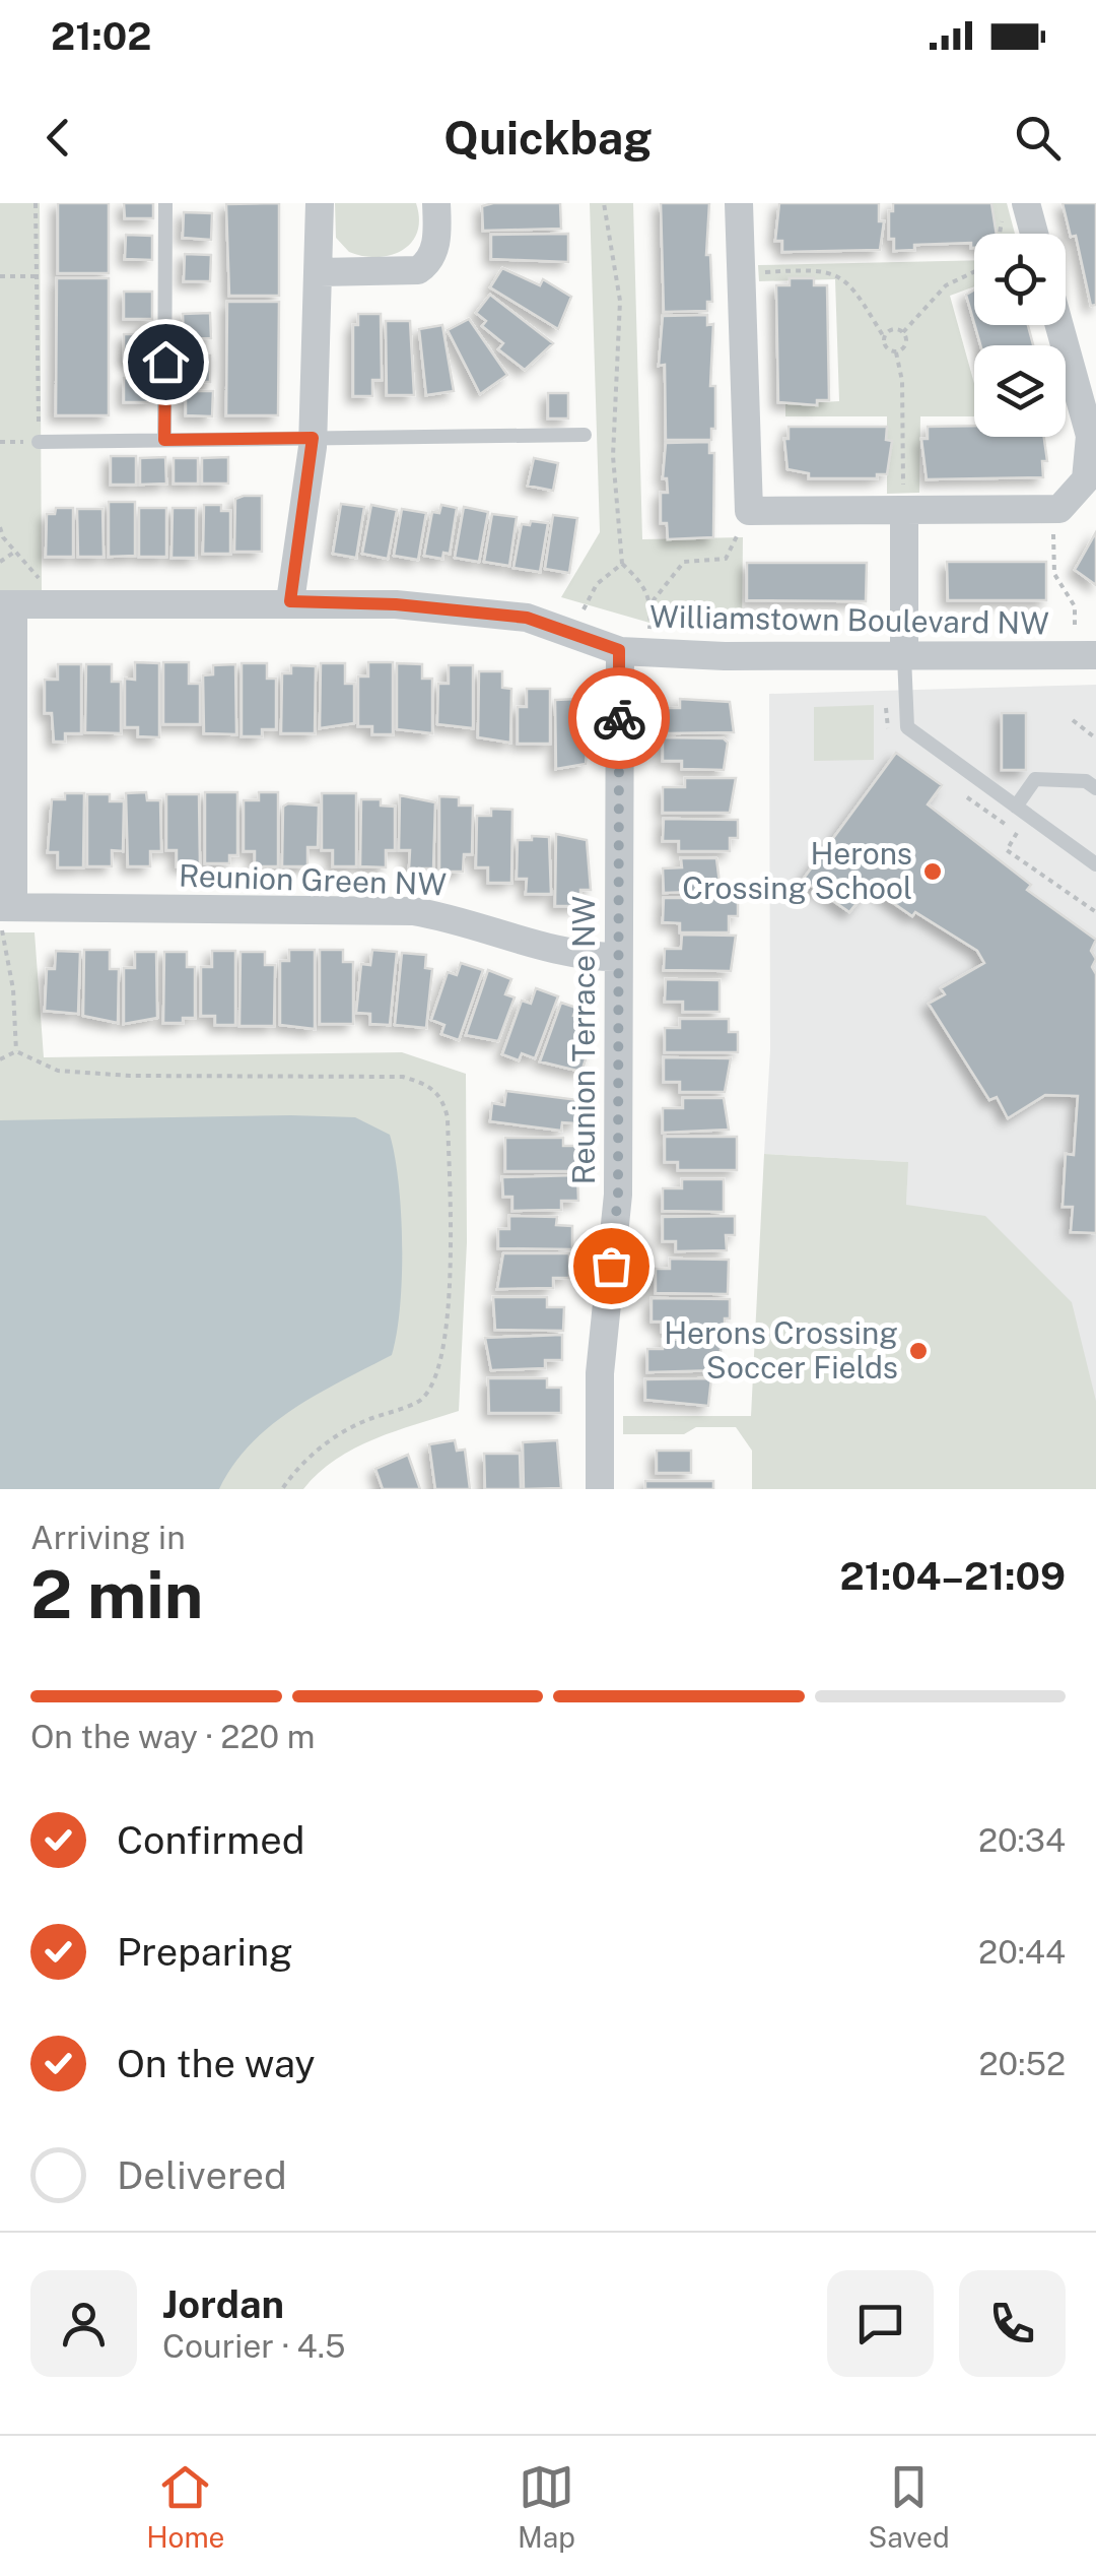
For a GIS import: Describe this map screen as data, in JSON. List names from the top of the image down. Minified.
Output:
{"streets":{"street":["Williamstown Boulevard NW","Reunion Green NW","Reunion Terrace NW"]},"crossings":[["Williamstown Boulevard NW","Reunion Terrace NW"],["Reunion Green NW","Reunion Terrace NW"]],"places":["Herons Crossing School","Herons Crossing Soccer Fields"],"page":{"status":"21:02","header":"Quickbag","heading":["2 min","Arriving in","21:04–21:09"],"panel":["Jordan","Courier · 4.5"],"bar":"On the way · 220 m","list":[["Confirmed","20:34"],["Preparing","20:44"],["On the way","20:52"],"Delivered"],"tabs":["Home","Map","Saved"]}}
